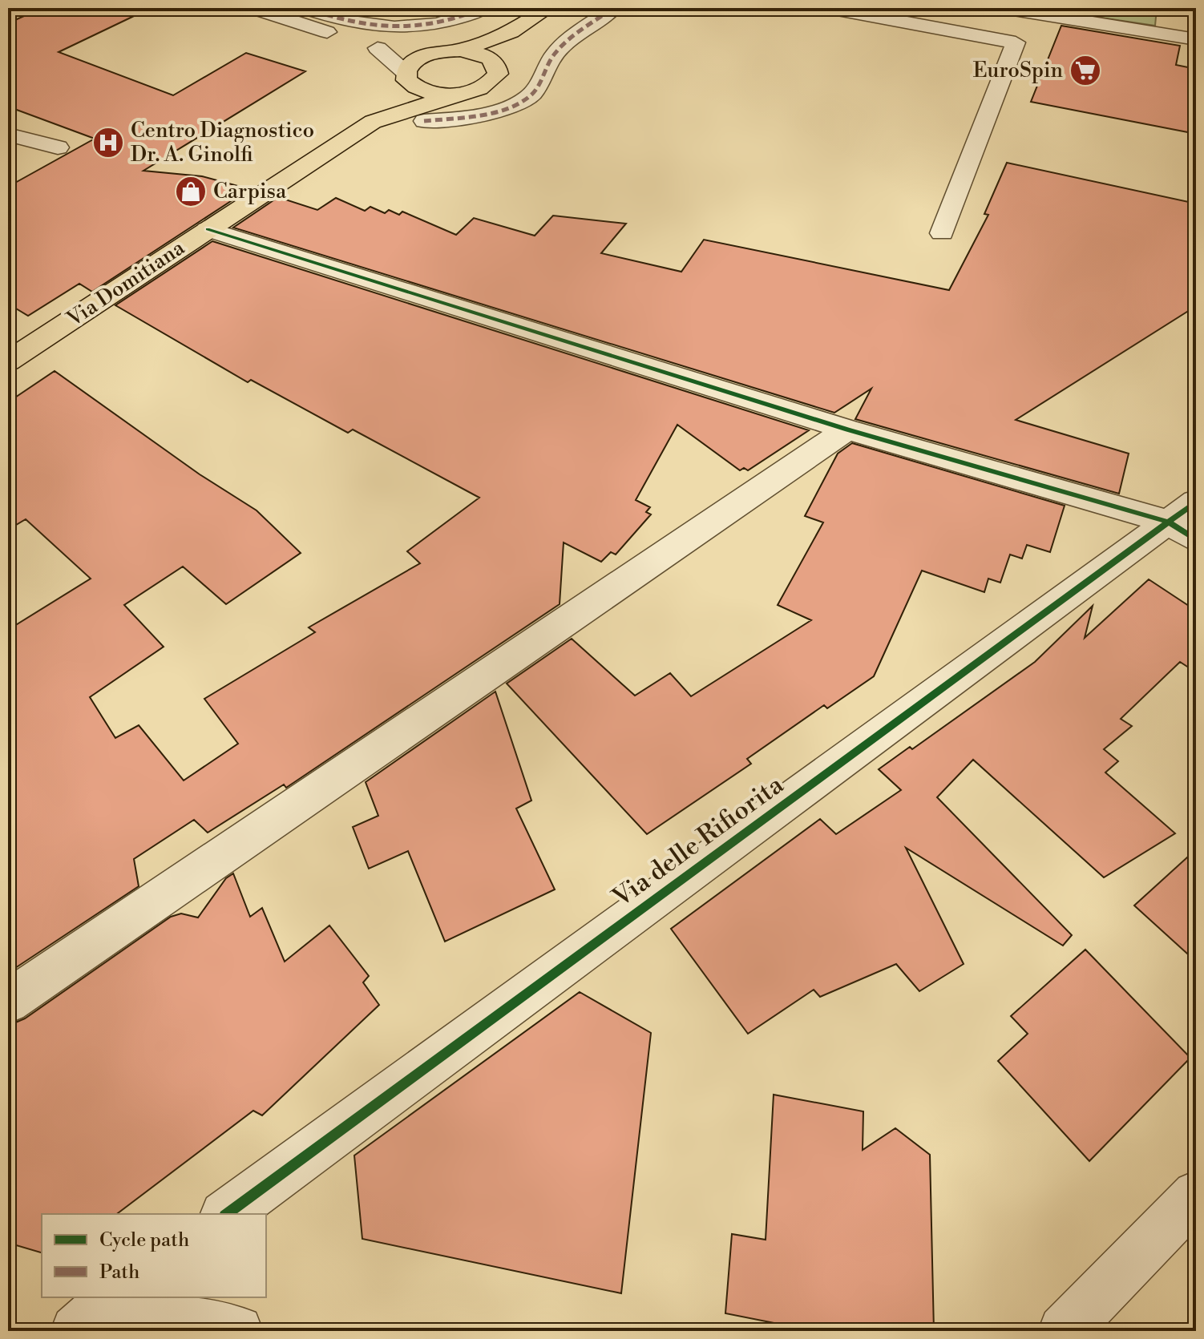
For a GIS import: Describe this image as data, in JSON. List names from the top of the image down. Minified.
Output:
{"streets":{"main road":["Via Domitiana"],"street":["Via delle Rifiorita"]},"places":{"supermarket":["EuroSpin"],"hospital":["Centro Diagnostico Dr. A. Ginolfi"],"shop":["Carpisa"]},"legend":["Cycle path","Path"]}
